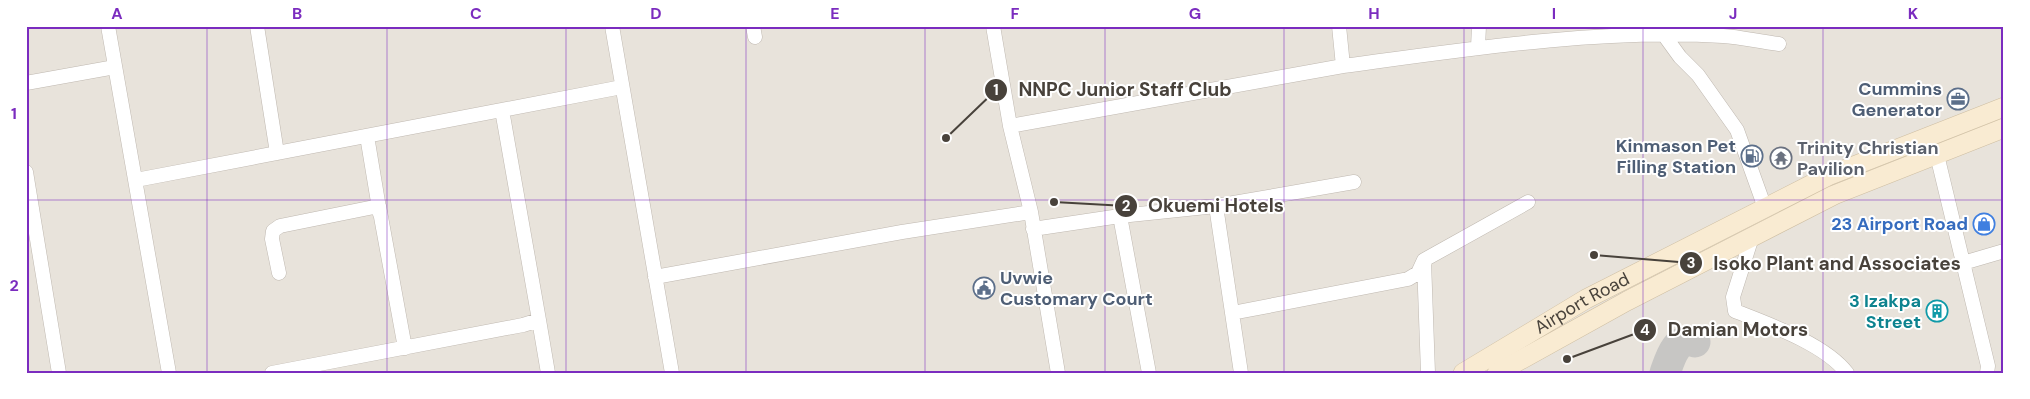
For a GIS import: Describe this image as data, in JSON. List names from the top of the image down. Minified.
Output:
{"streets":{"main road":["Airport Road"]},"places":{"office":["Cummins Generator"],"other":["NNPC Junior Staff Club","Okuemi Hotels","Isoko Plant and Associates","Damian Motors"],"fuel station":["Kinmason Pet Filling Station"],"temple":["Trinity Christian Pavilion"],"shop":["23 Airport Road"],"public building":["Uvwie Customary Court"],"building":["3 Izakpa Street"]},"grid":{"columns":["A","B","C","D","E","F","G","H","I","J","K"],"rows":["1","2"]}}
